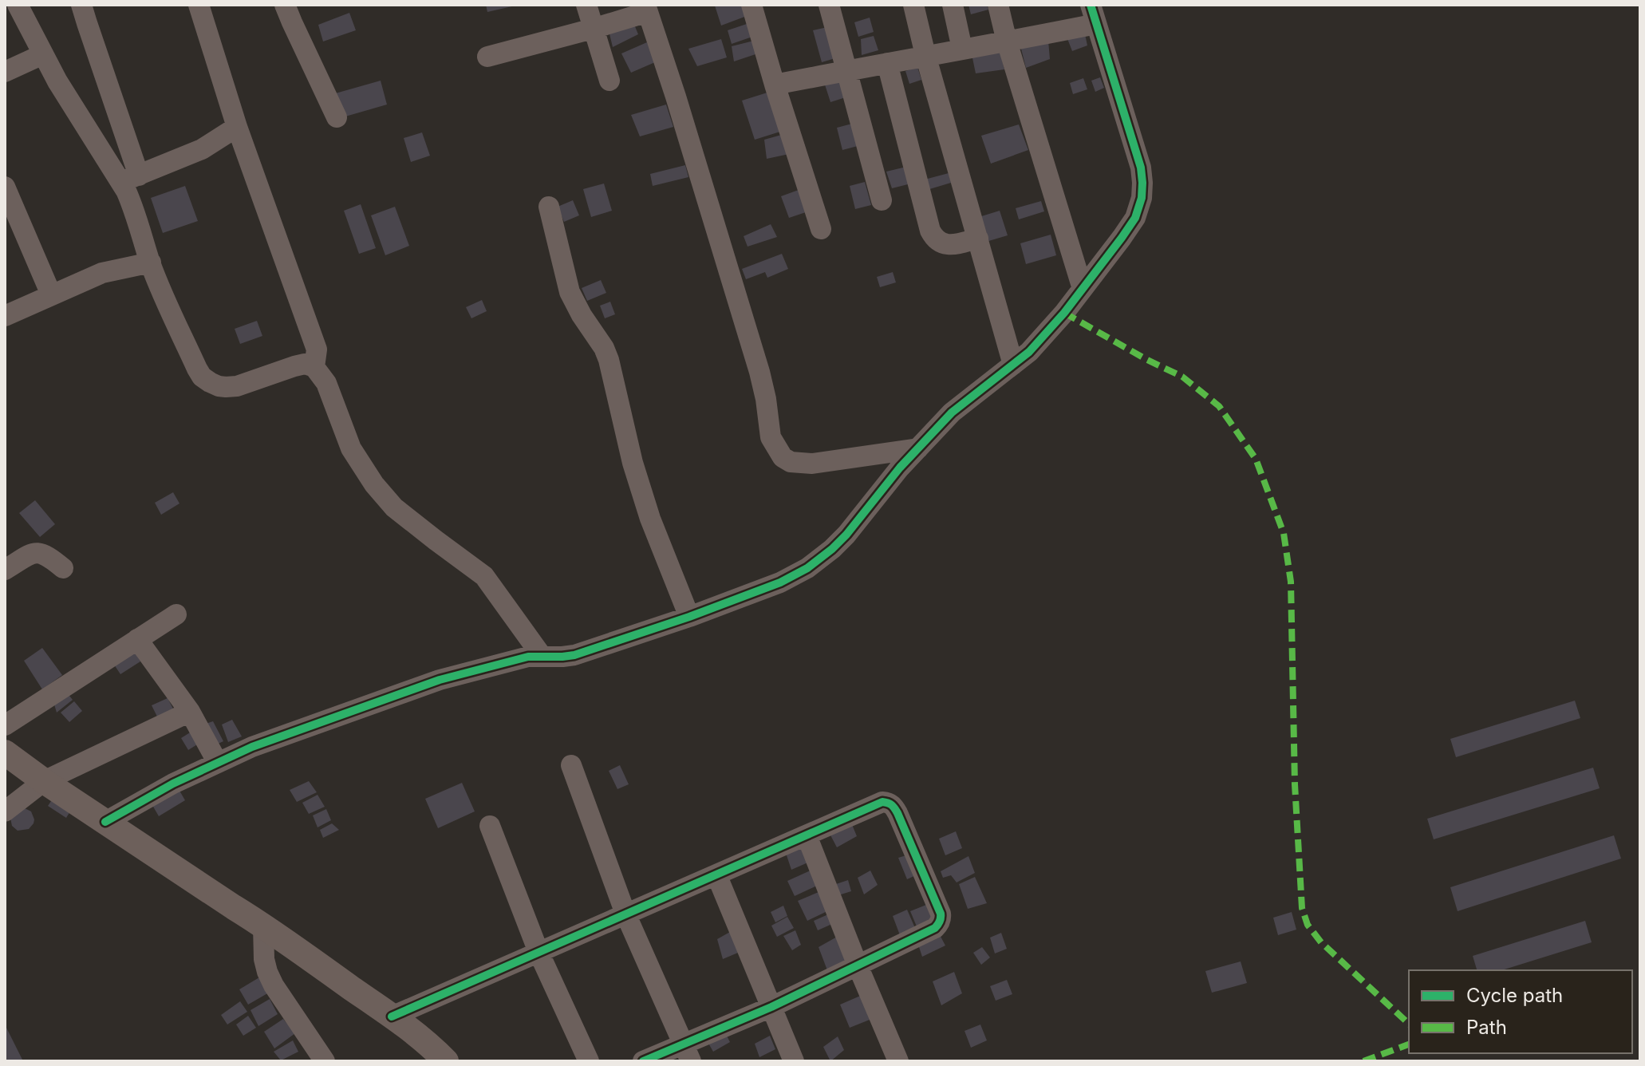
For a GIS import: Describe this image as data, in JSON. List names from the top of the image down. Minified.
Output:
{"legend":["Cycle path","Path"]}
